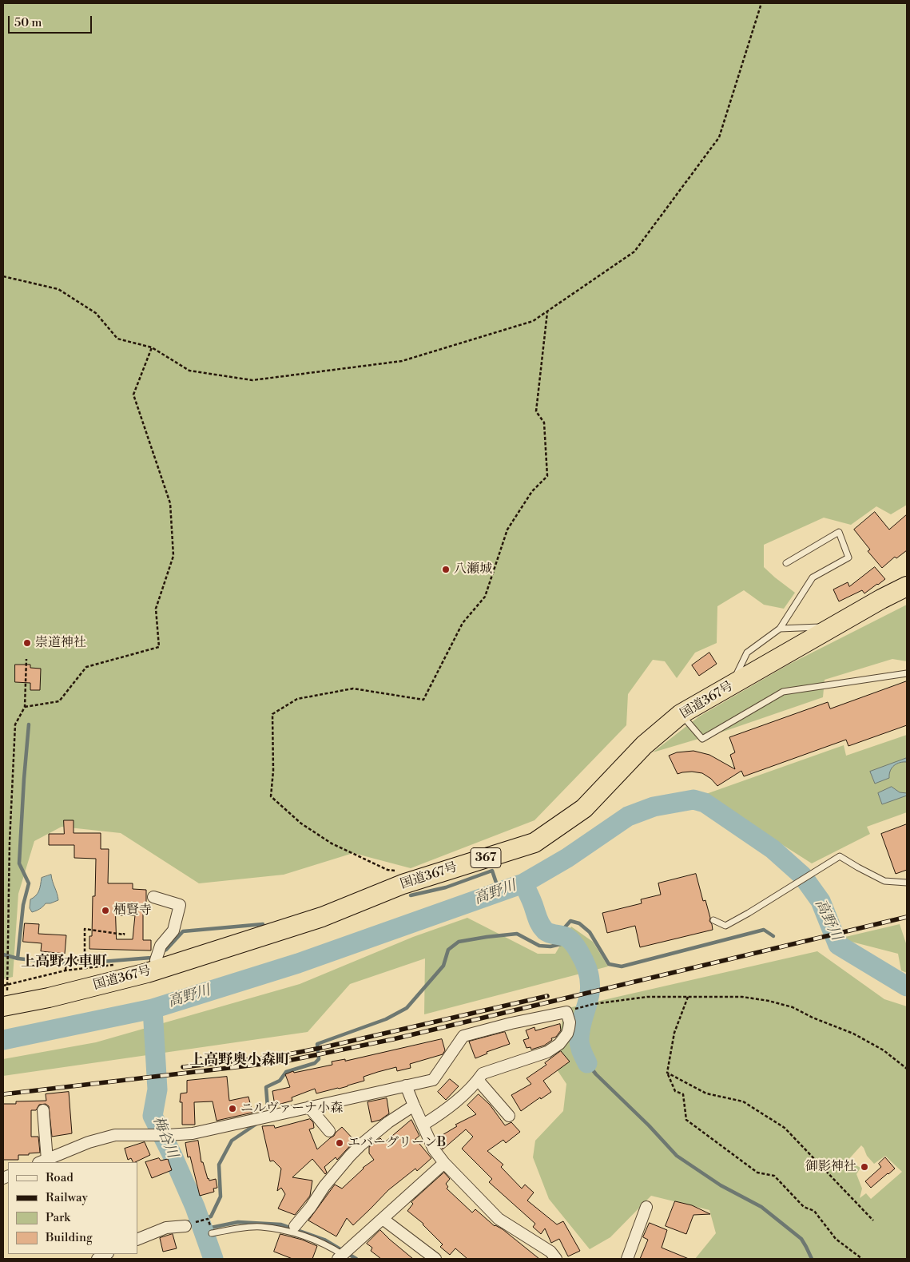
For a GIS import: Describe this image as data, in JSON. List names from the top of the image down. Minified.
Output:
{"streets":{"highway":["国道367号","367"]},"districts":["上高野水車町","上高野奥小森町"],"water":["高野川","梅谷川"],"places":["八瀬城","崇道神社","栖賢寺","ニルヴァーナ小森","エバーグリーンB","御影神社"],"legend":["Road","Railway","Park","Building"],"scale_bar":"50 m"}
